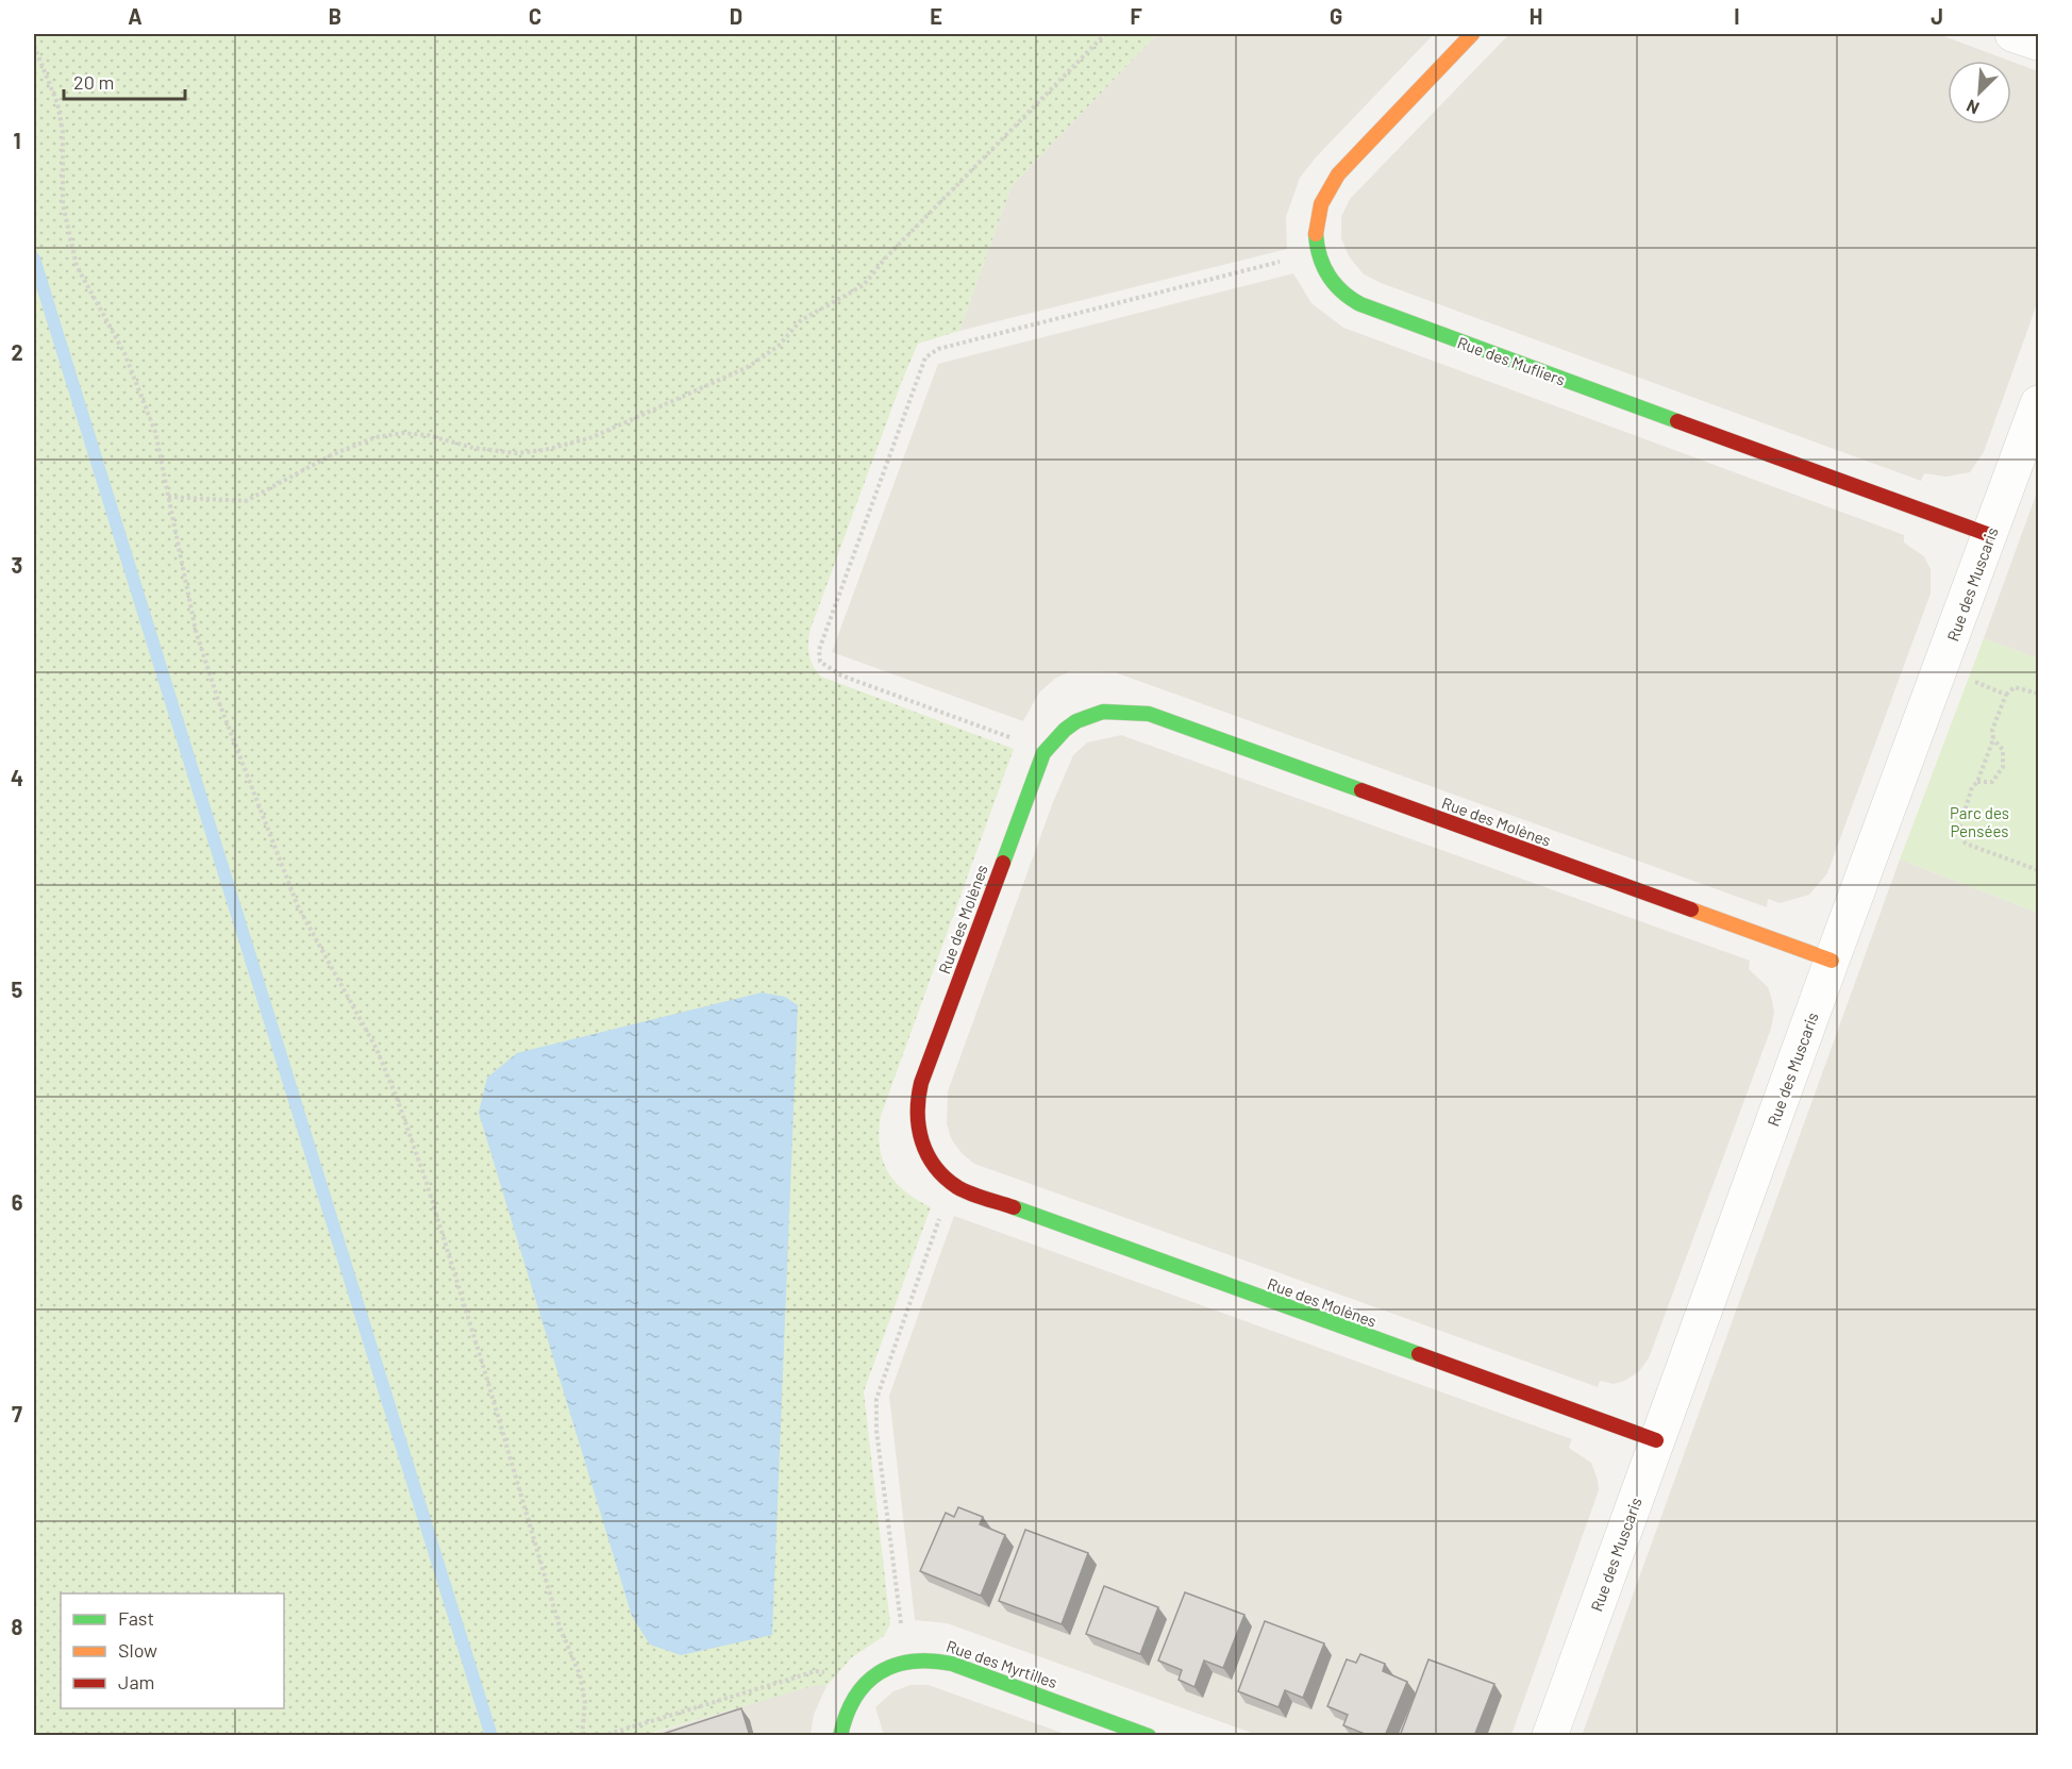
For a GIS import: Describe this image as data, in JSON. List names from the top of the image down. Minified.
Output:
{"streets":{"street":["Rue des Mufliers","Rue des Muscaris","Rue des Molènes","Rue des Myrtilles"]},"crossings":[["Rue des Mufliers","Rue des Muscaris"],["Rue des Muscaris","Rue des Molènes"]],"parks":["Parc des Pensées"],"legend":["Fast","Slow","Jam"],"scale_bar":"20 m","north":"bottom left","grid":{"columns":["A","B","C","D","E","F","G","H","I","J"],"rows":["1","2","3","4","5","6","7","8"]}}
